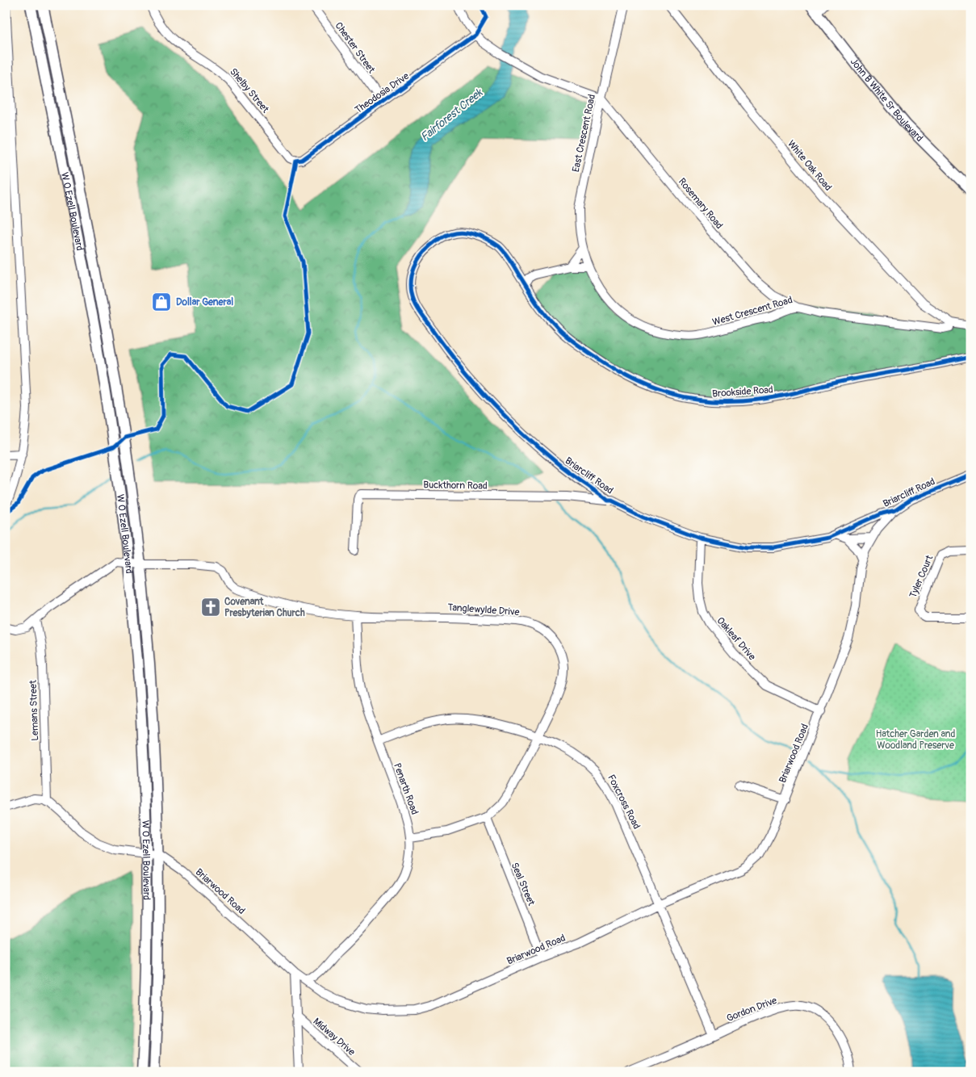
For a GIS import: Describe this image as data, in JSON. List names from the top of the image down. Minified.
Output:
{"streets":{"main road":["John B White Sr Boulevard","W O Ezell Boulevard"],"street":["Chester Street","Shelby Street","Theodosia Drive","East Crescent Road","White Oak Road","Rosemary Road","West Crescent Road","Brookside Road","Briarcliff Road","Buckthorn Road","Tyler Court","Tanglewylde Drive","Oakleaf Drive","Lemans Street","Briarwood Road","Penarth Road","Foxcross Road","Seal Street","Gordon Drive","Midway Drive"]},"crossings":[["Chester Street","Theodosia Drive"],["Shelby Street","Theodosia Drive"],["East Crescent Road","Rosemary Road"],["East Crescent Road","West Crescent Road"],["White Oak Road","West Crescent Road"],["Rosemary Road","West Crescent Road"],["W O Ezell Boulevard","Tanglewylde Drive"],["W O Ezell Boulevard","Briarwood Road"],["Brookside Road","Briarcliff Road"],["Briarcliff Road","Buckthorn Road"],["Briarcliff Road","Oakleaf Drive"],["Briarcliff Road","Briarwood Road"],["Tanglewylde Drive","Lemans Street"],["Tanglewylde Drive","Penarth Road"],["Tanglewylde Drive","Foxcross Road"],["Tanglewylde Drive","Seal Street"],["Oakleaf Drive","Briarwood Road"],["Briarwood Road","Penarth Road"],["Briarwood Road","Foxcross Road"],["Briarwood Road","Seal Street"],["Penarth Road","Foxcross Road"],["Foxcross Road","Gordon Drive"]],"water":["Fairforest Creek"],"parks":["Hatcher Garden and Woodland Preserve"],"places":{"shop":["Dollar General"],"church":["Covenant Presbyterian Church"]}}
